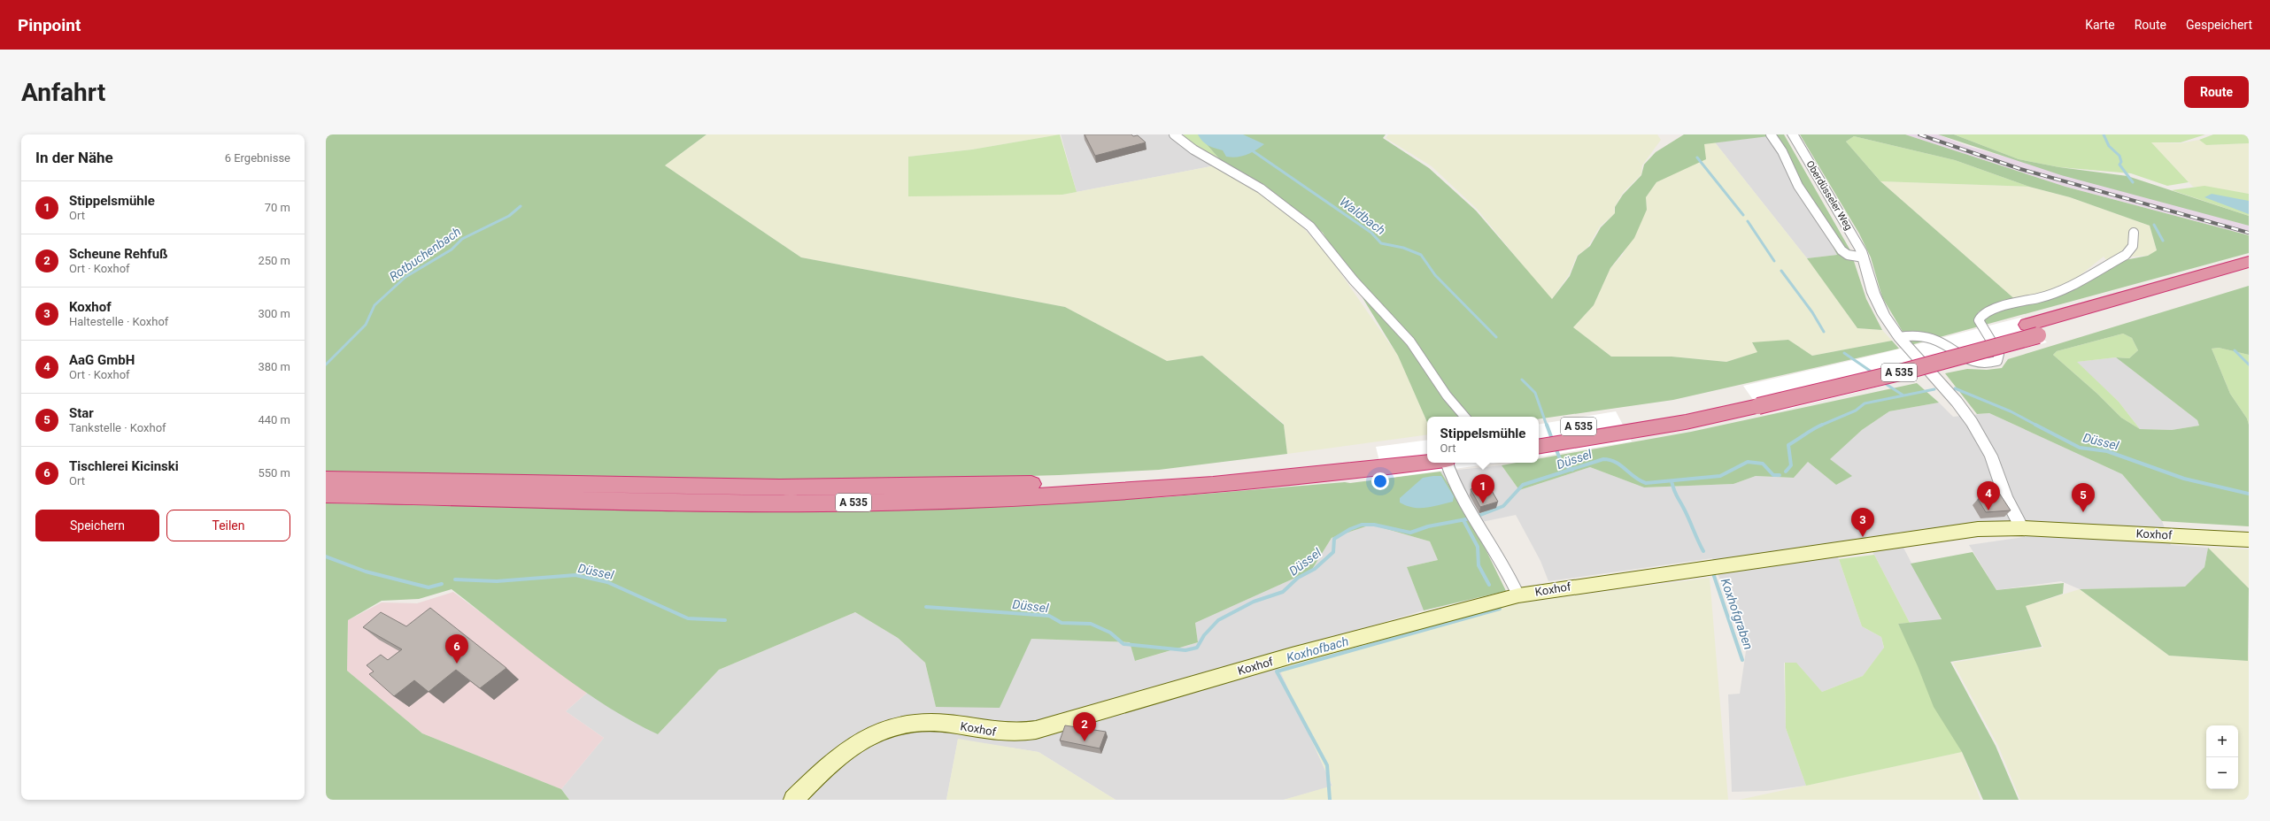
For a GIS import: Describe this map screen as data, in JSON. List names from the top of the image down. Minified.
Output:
{"streets":{"highway":["A 535"],"main road":["Koxhof"],"street":["Oberdüsseler Weg"]},"crossings":[["Oberdüsseler Weg","Koxhof"]],"water":["Waldbach","Rotbuchenbach","Düssel","Koxhofgraben","Koxhofbach"],"page":{"header":"Pinpoint","nav":["Karte","Route","Gespeichert"],"buttons":["Route",["Speichern","Teilen"]],"title":"Anfahrt","heading":["In der Nähe","6 Ergebnisse"],"list":[{"mark":"1","name":"Stippelsmühle","note":"Ort","value":"70 m"},{"mark":"2","name":"Scheune Rehfuß","note":"Ort · Koxhof","value":"250 m"},{"mark":"3","name":"Koxhof","note":"Haltestelle · Koxhof","value":"300 m"},{"mark":"4","name":"AaG GmbH","note":"Ort · Koxhof","value":"380 m"},{"mark":"5","name":"Star","note":"Tankstelle · Koxhof","value":"440 m"},{"mark":"6","name":"Tischlerei Kicinski","note":"Ort","value":"550 m"}],"popup":["Stippelsmühle","Ort"],"pins":["1","4","5","3","6","2"],"map_buttons":["+","−"]}}
